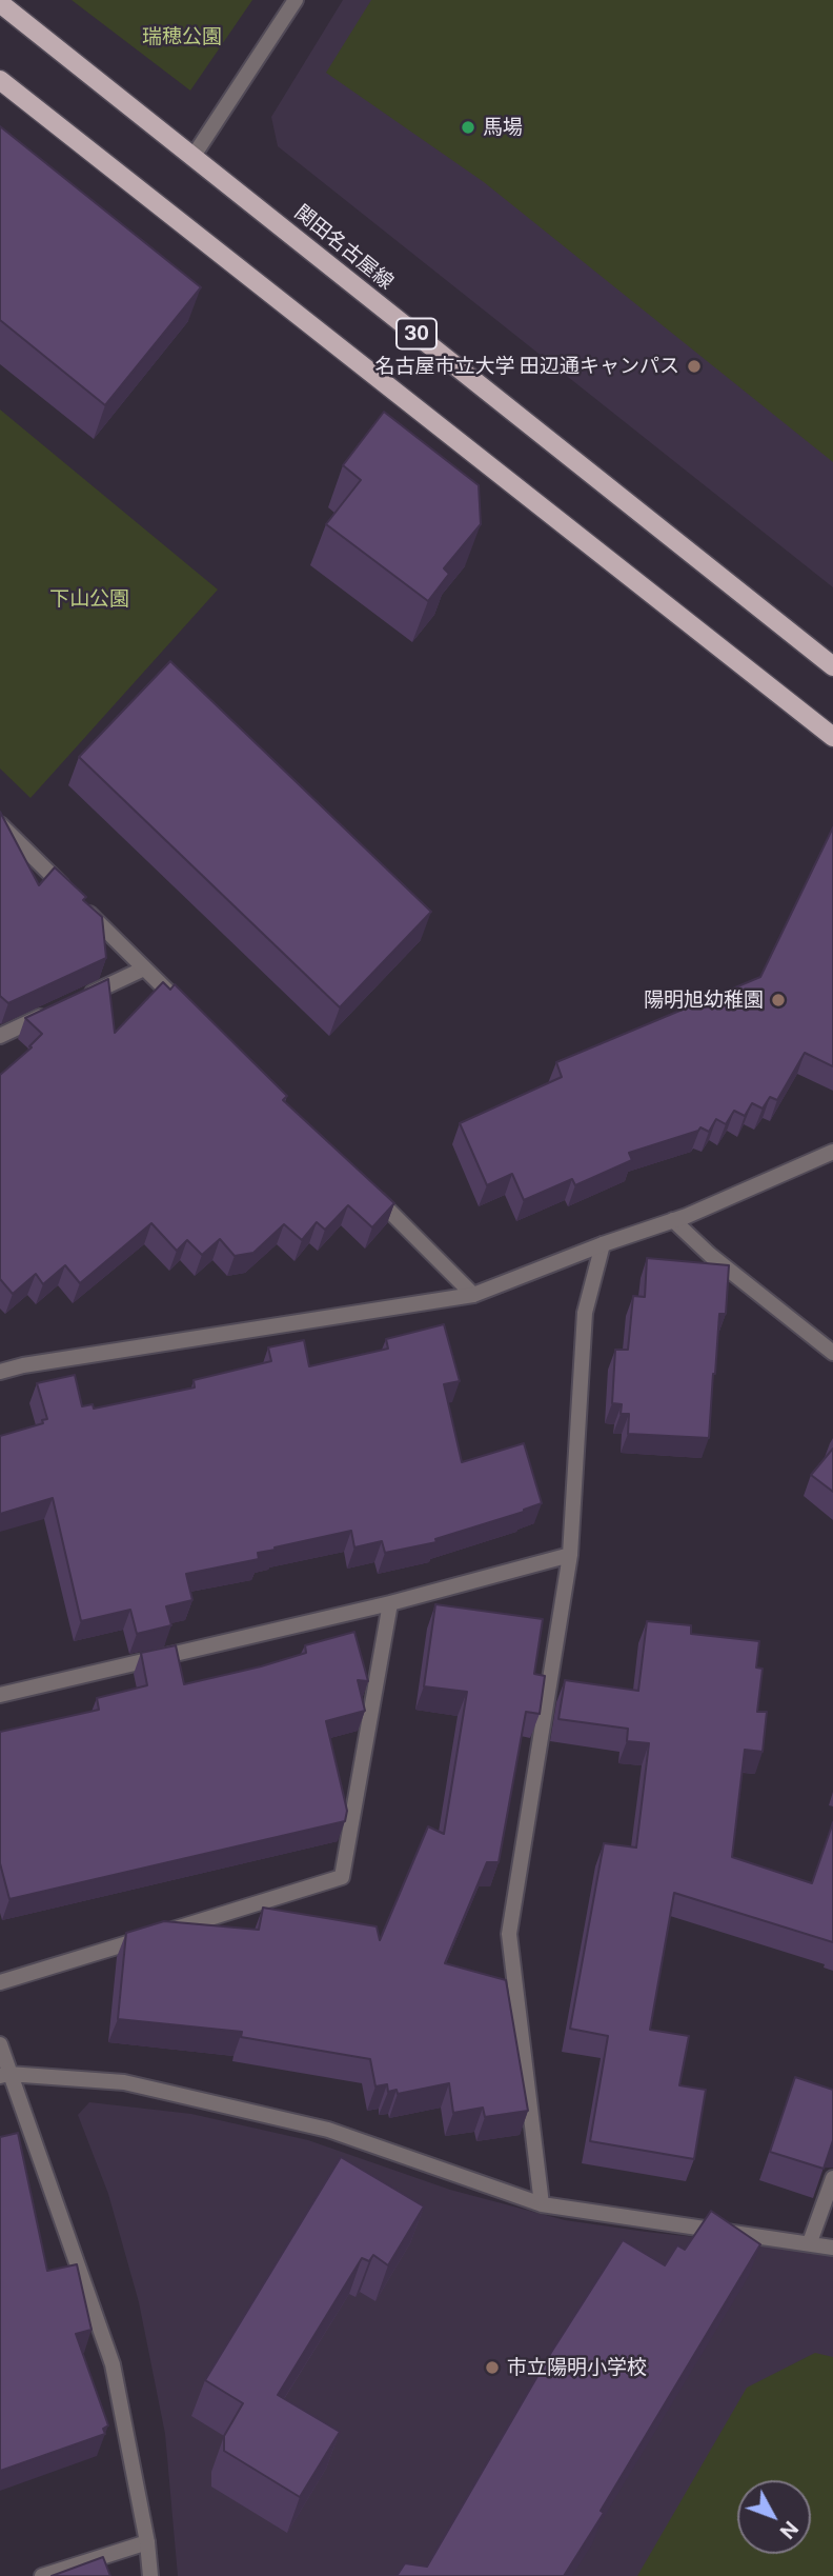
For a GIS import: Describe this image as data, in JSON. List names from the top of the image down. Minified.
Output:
{"streets":{"main road":["関田名古屋線","30"]},"parks":["瑞穂公園","下山公園"],"places":["馬場","名古屋市立大学 田辺通キャンパス","陽明旭幼稚園","市立陽明小学校"],"north":"bottom right"}
